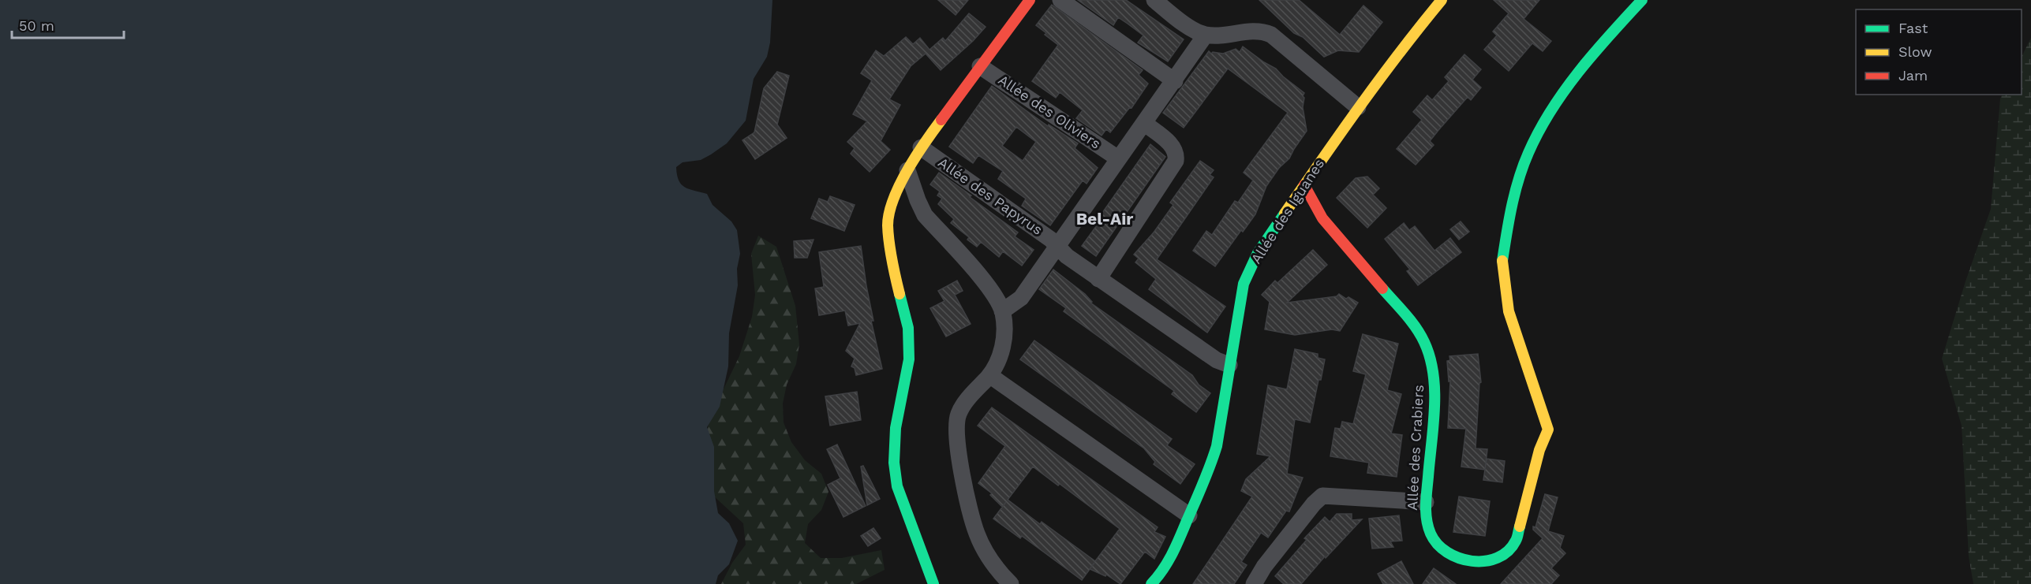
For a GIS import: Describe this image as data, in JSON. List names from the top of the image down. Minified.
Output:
{"streets":{"street":["Allée des Oliviers","Allée des Papyrus","Allée des Iguanes","Allée des Crabiers"]},"crossings":[["Allée des Papyrus","Allée des Iguanes"],["Allée des Iguanes","Allée des Crabiers"]],"districts":["Bel-Air"],"legend":["Fast","Slow","Jam"],"scale_bar":"50 m"}
